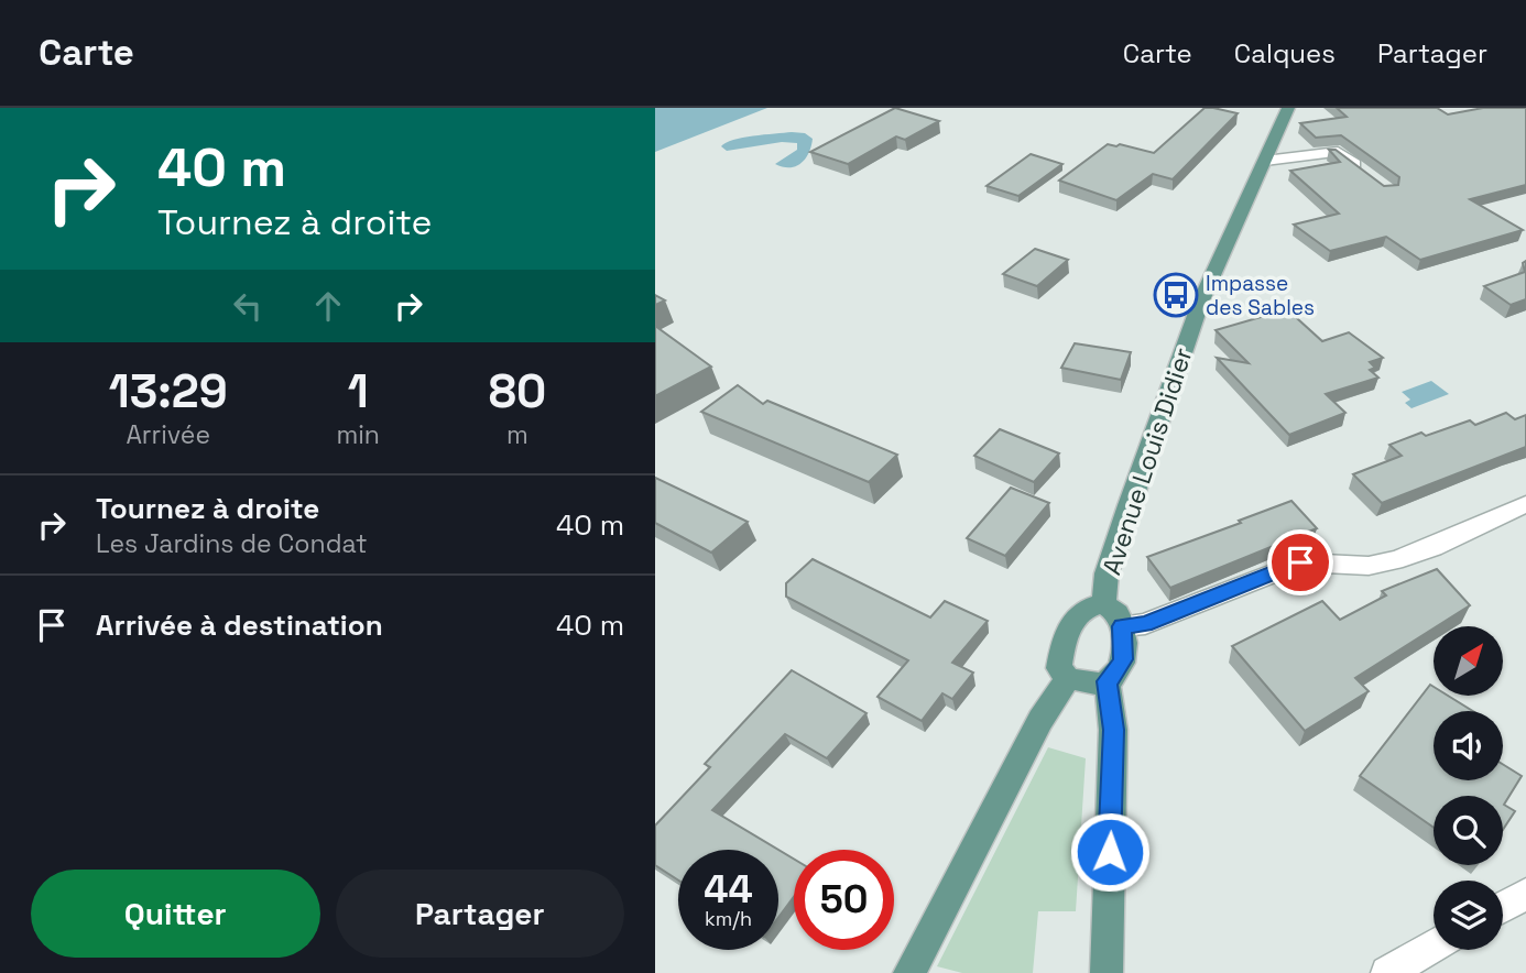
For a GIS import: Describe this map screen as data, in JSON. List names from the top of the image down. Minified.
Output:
{"streets":{"main road":["Avenue Louis Didier"]},"places":{"bus stop":["Impasse des Sables"]},"north":"top right","page":{"header":"Carte","nav":["Carte","Calques","Partager"],"turn":["40 m","Tournez à droite"],"eta":["13:29","Arrivée","1","min","80","m"],"list":[{"name":"Tournez à droite","note":"Les Jardins de Condat","value":"40 m"},{"name":"Arrivée à destination","value":"40 m"}],"speed":"44 km/h","limit":"50","buttons":["Quitter","Partager"]}}
